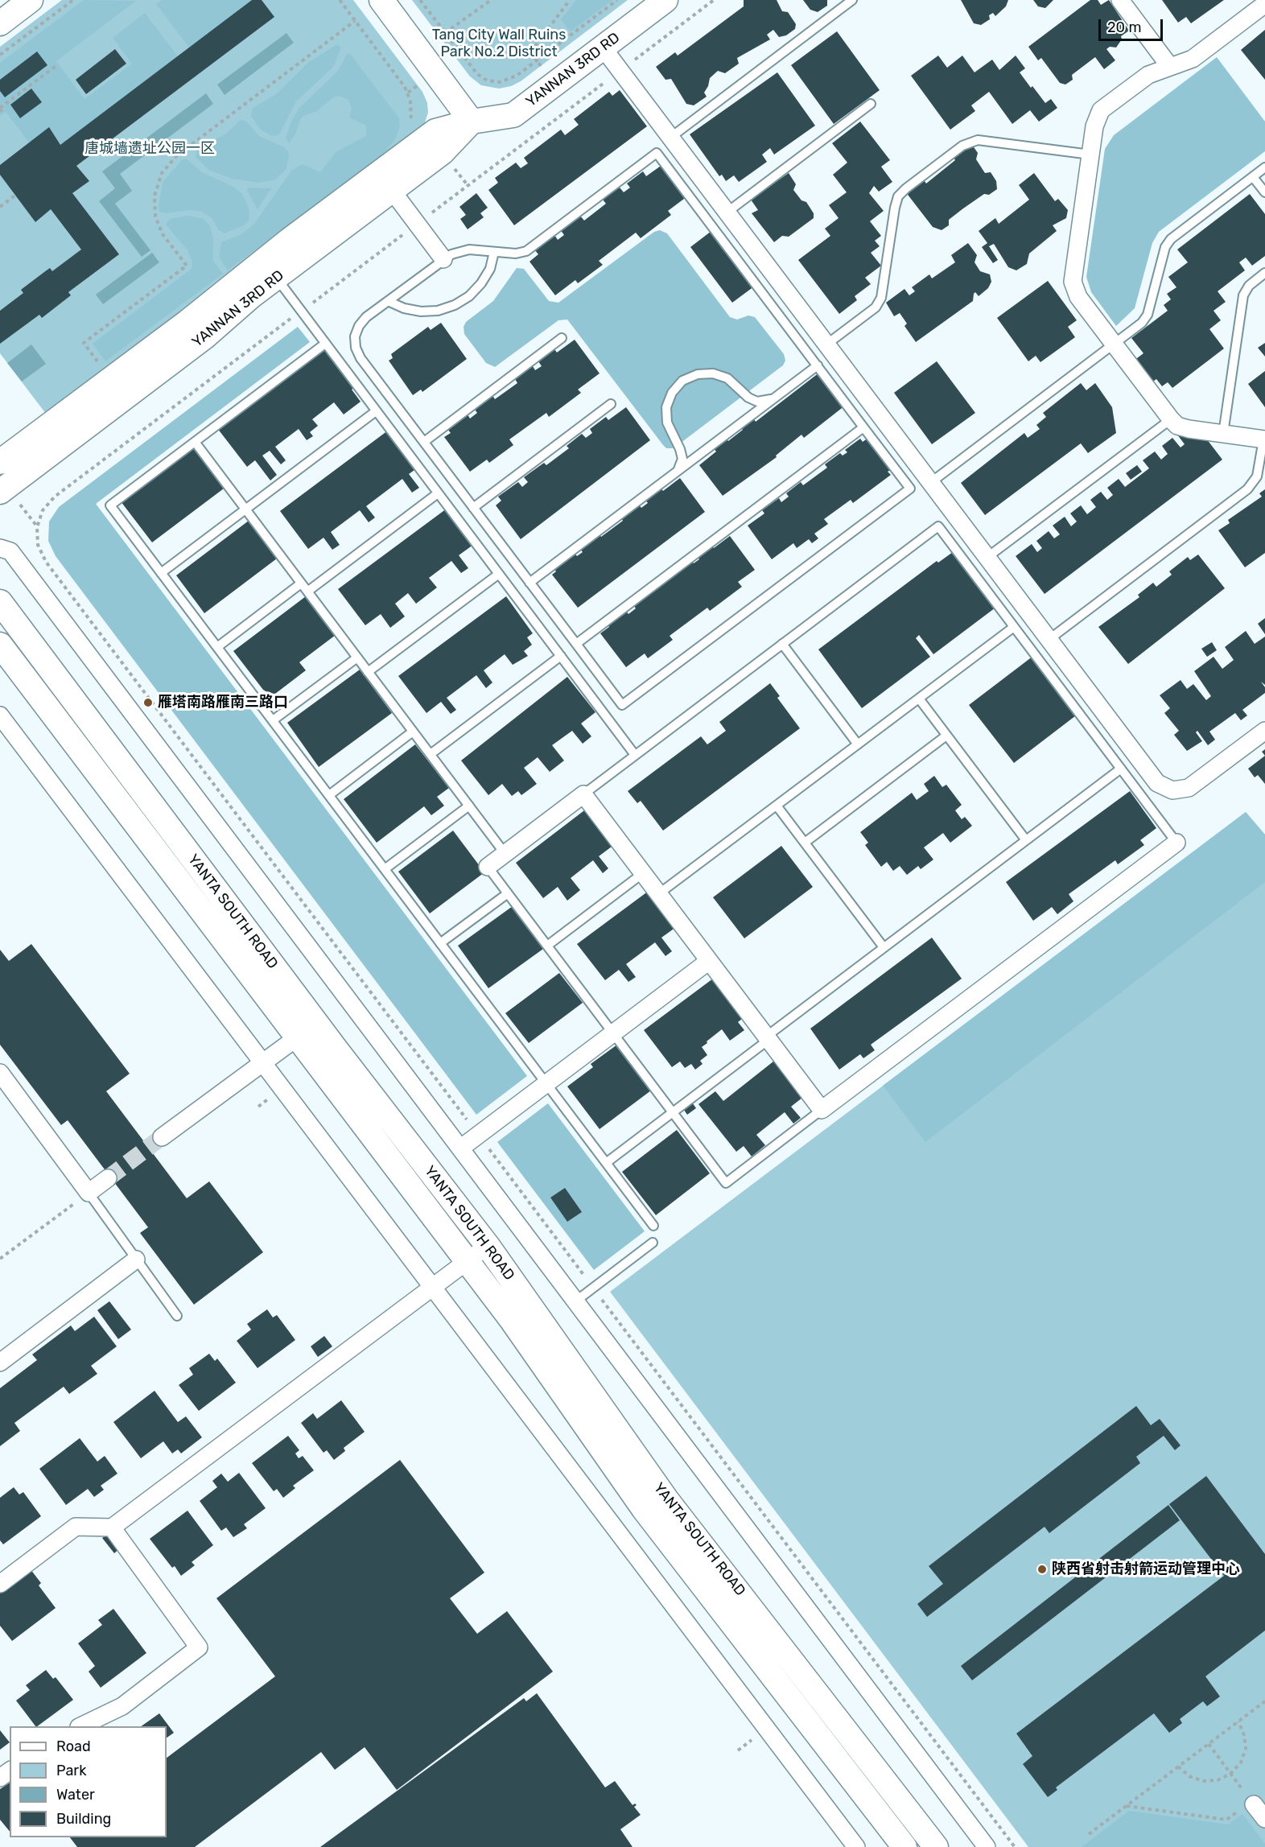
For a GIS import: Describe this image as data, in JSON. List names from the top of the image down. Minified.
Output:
{"streets":{"main road":["YANNAN 3RD RD","YANTA SOUTH ROAD"]},"parks":["Tang City Wall Ruins Park No.2 District","唐城墙遗址公园一区"],"places":["雁塔南路雁南三路口","陕西省射击射箭运动管理中心"],"legend":["Road","Park","Water","Building"],"scale_bar":"20 m"}
